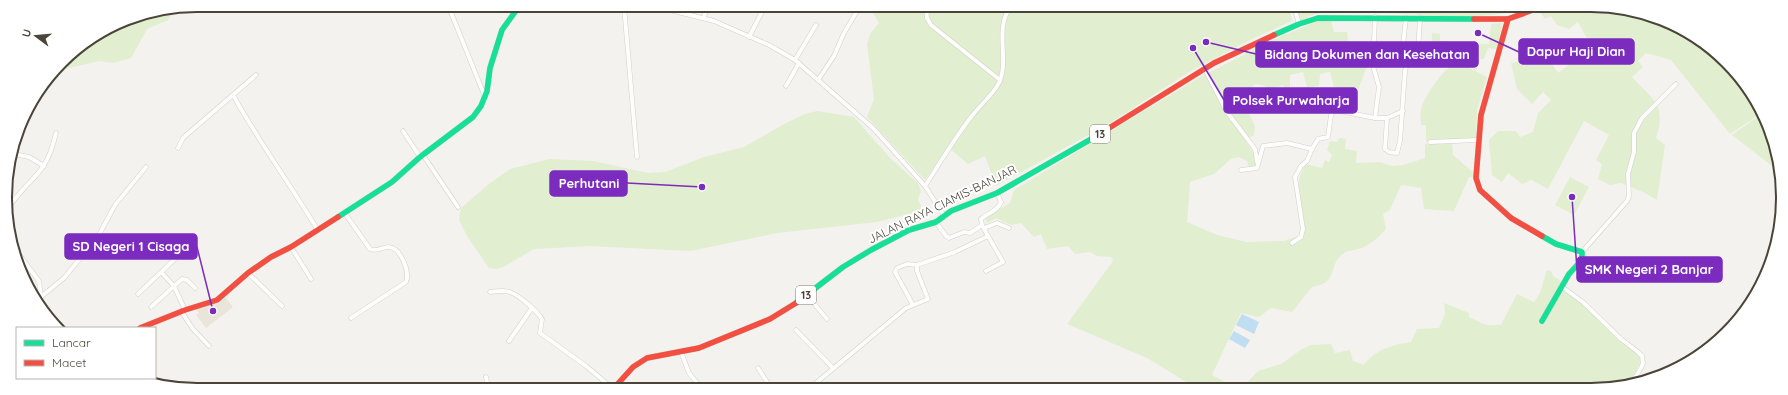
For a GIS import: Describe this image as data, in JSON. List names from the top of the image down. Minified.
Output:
{"streets":{"main road":["13","JALAN RAYA CIAMIS-BANJAR"]},"places":["Dapur Haji Dian","Bidang Dokumen dan Kesehatan","Polsek Purwaharja","Perhutani","SMK Negeri 2 Banjar","SD Negeri 1 Cisaga"],"legend":["Lancar","Macet"],"north":"left"}
